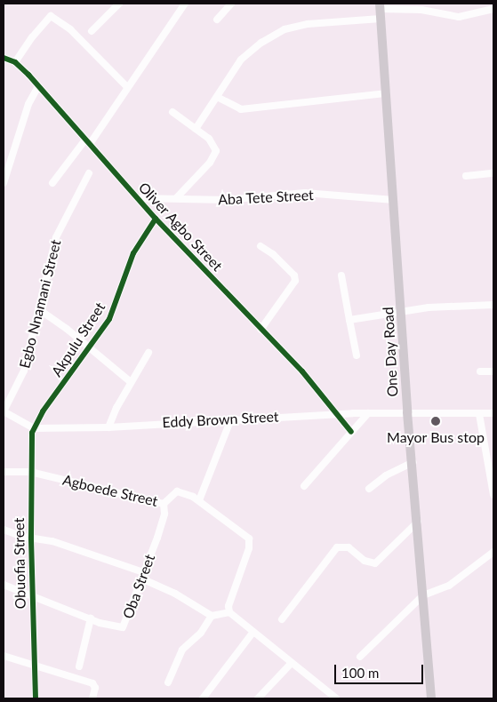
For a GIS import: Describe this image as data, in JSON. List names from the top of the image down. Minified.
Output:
{"streets":{"main road":["One Day Road"],"street":["Aba Tete Street","Oliver Agbo Street","Egbo Nnamani Street","Akpulu Street","Eddy Brown Street","Agboede Street","Obuofia Street","Oba Street"]},"crossings":[["Aba Tete Street","Oliver Agbo Street"],["Aba Tete Street","One Day Road"],["Oliver Agbo Street","Akpulu Street"],["Oliver Agbo Street","Eddy Brown Street"],["Egbo Nnamani Street","Eddy Brown Street"],["Akpulu Street","Eddy Brown Street"],["Akpulu Street","Obuofia Street"],["One Day Road","Eddy Brown Street"],["Eddy Brown Street","Obuofia Street"],["Agboede Street","Obuofia Street"],["Agboede Street","Oba Street"],["Obuofia Street","Oba Street"]],"places":["Mayor Bus stop"],"scale_bar":"100 m"}
